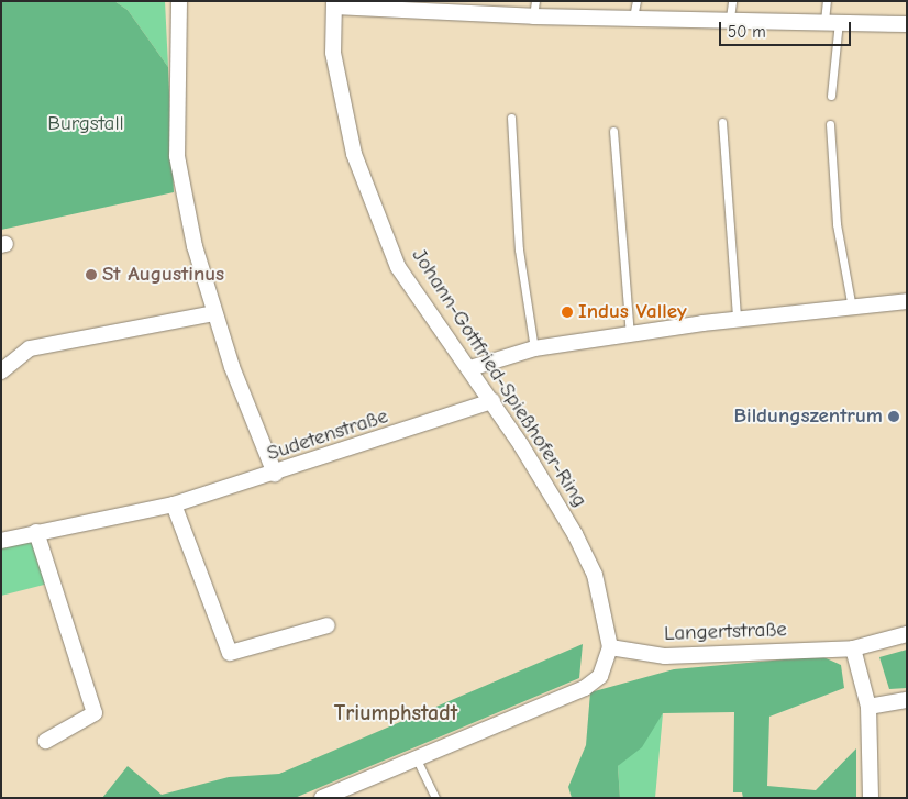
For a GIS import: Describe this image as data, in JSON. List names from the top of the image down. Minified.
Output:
{"streets":{"street":["Johann-Gottfried-Spießhofer-Ring","Sudetenstraße","Langertstraße"]},"crossings":[["Johann-Gottfried-Spießhofer-Ring","Sudetenstraße"],["Johann-Gottfried-Spießhofer-Ring","Langertstraße"]],"districts":["Triumphstadt"],"parks":["Burgstall"],"places":["St Augustinus","Indus Valley","Bildungszentrum"],"scale_bar":"50 m"}
